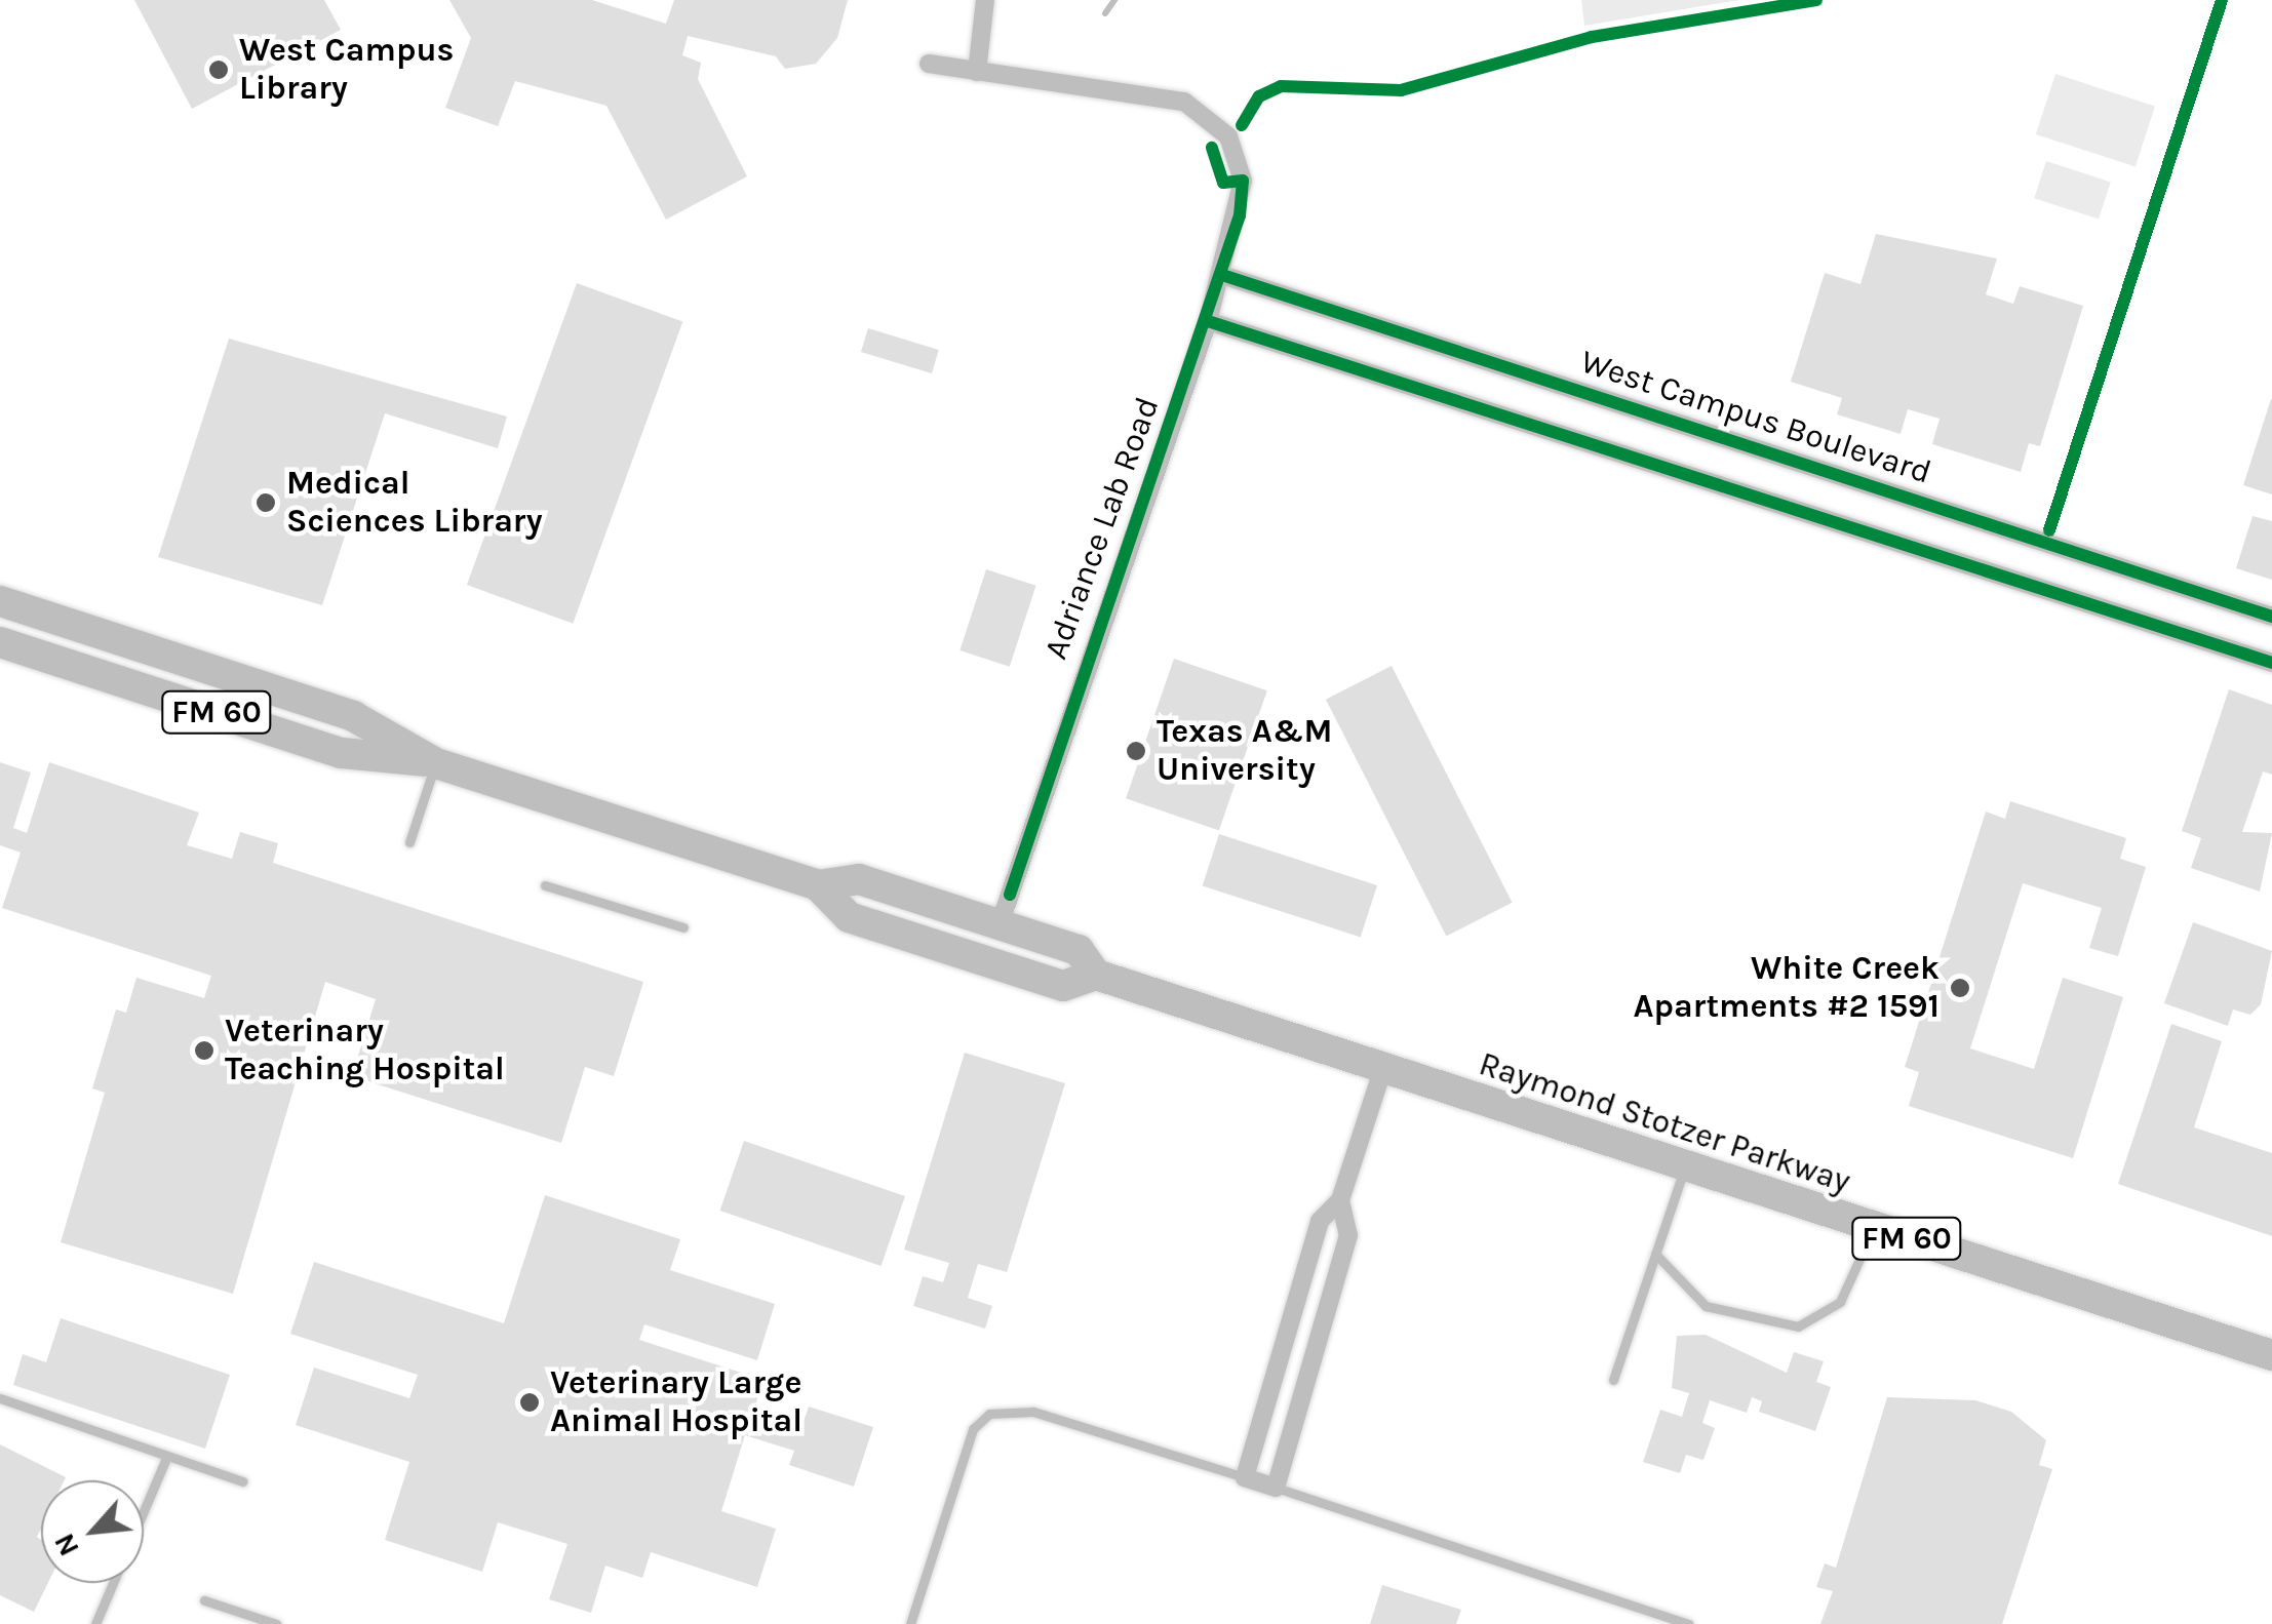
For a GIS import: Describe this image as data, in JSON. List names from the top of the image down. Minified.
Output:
{"streets":{"main road":["FM 60","Raymond Stotzer Parkway"],"street":["West Campus Boulevard","Adriance Lab Road"]},"crossings":[["West Campus Boulevard","Adriance Lab Road"],["Adriance Lab Road","Raymond Stotzer Parkway"]],"places":["West Campus Library","Medical Sciences Library","Texas A&M University","White Creek Apartments #2 1591","Veterinary Teaching Hospital","Veterinary Large Animal Hospital"],"north":"bottom left"}
